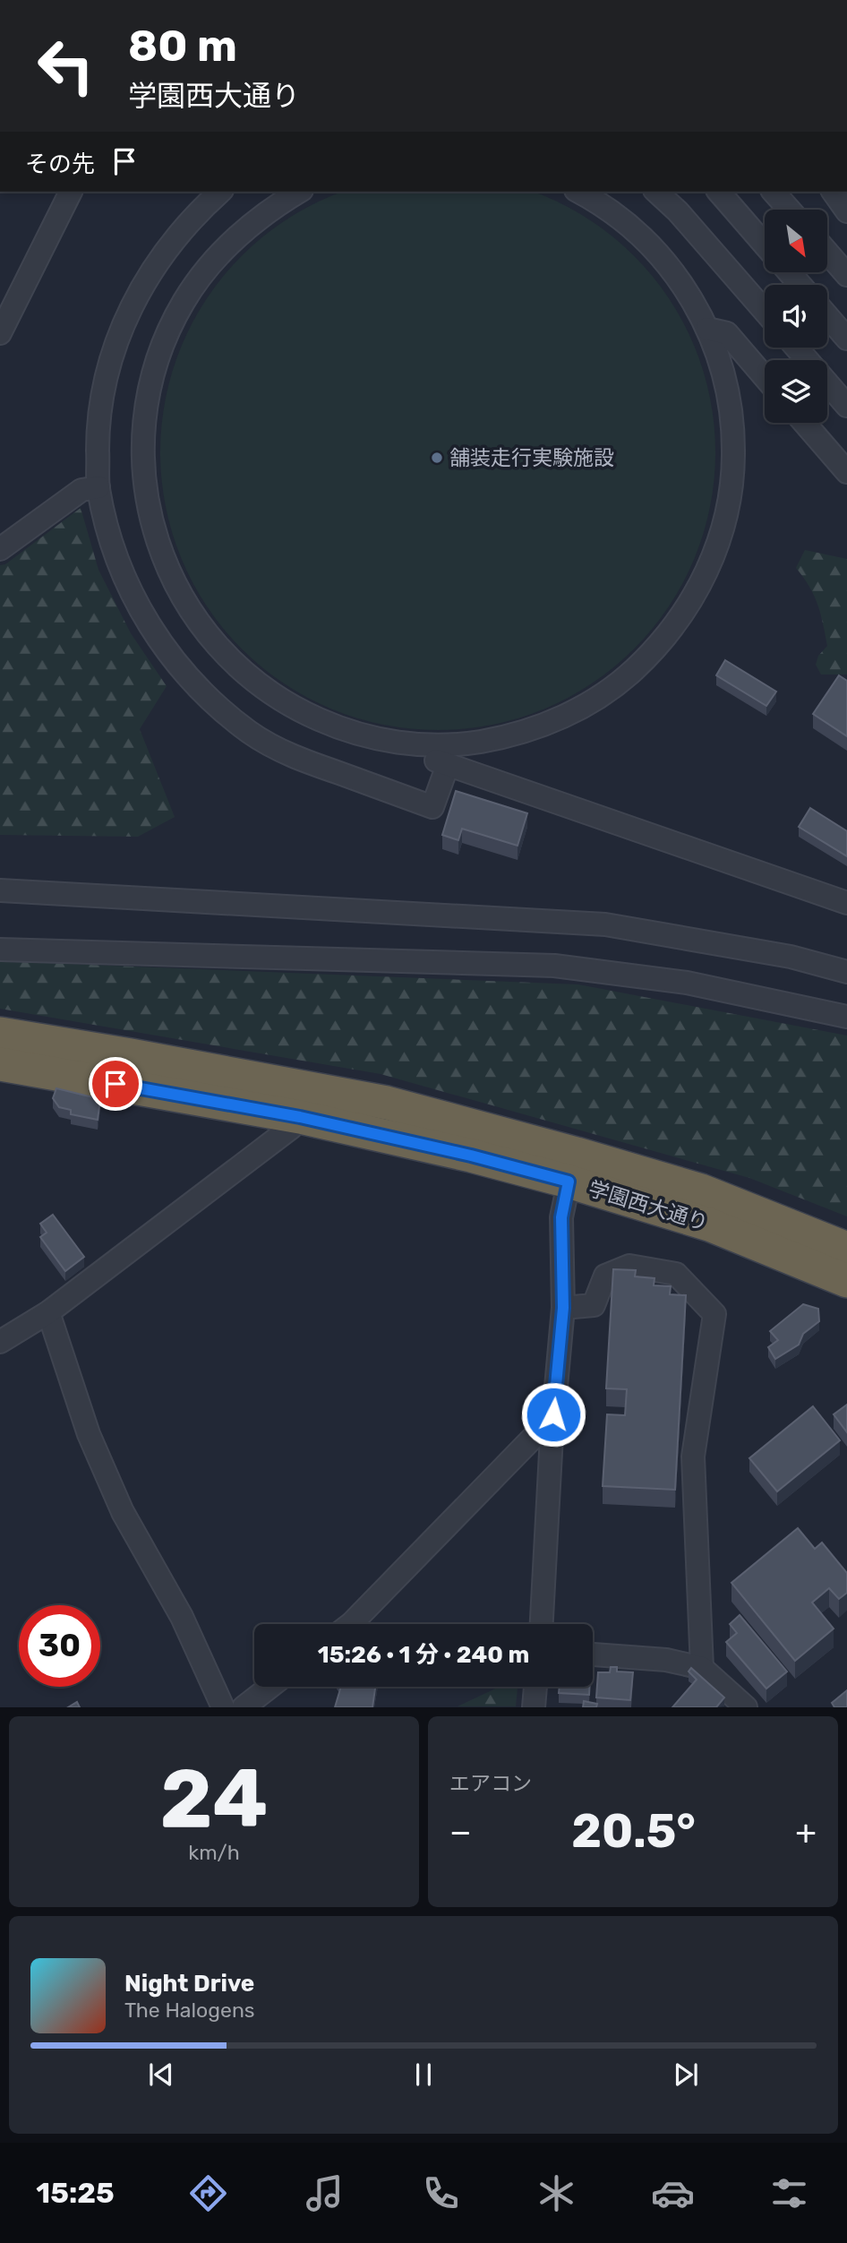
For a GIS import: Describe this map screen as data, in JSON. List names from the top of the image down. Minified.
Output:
{"streets":{"highway":["学園西大通り"]},"places":["舗装走行実験施設"],"north":"bottom right","page":{"turn":["80 m","学園西大通り"],"then":"その先","limit":"30","trip":"15:26 · 1 分 · 240 m","tile":[["24","km/h"],"エアコン"],"heat":["−","20.5°","+"],"song":["Night Drive","The Halogens"],"tabs":"15:25"}}
